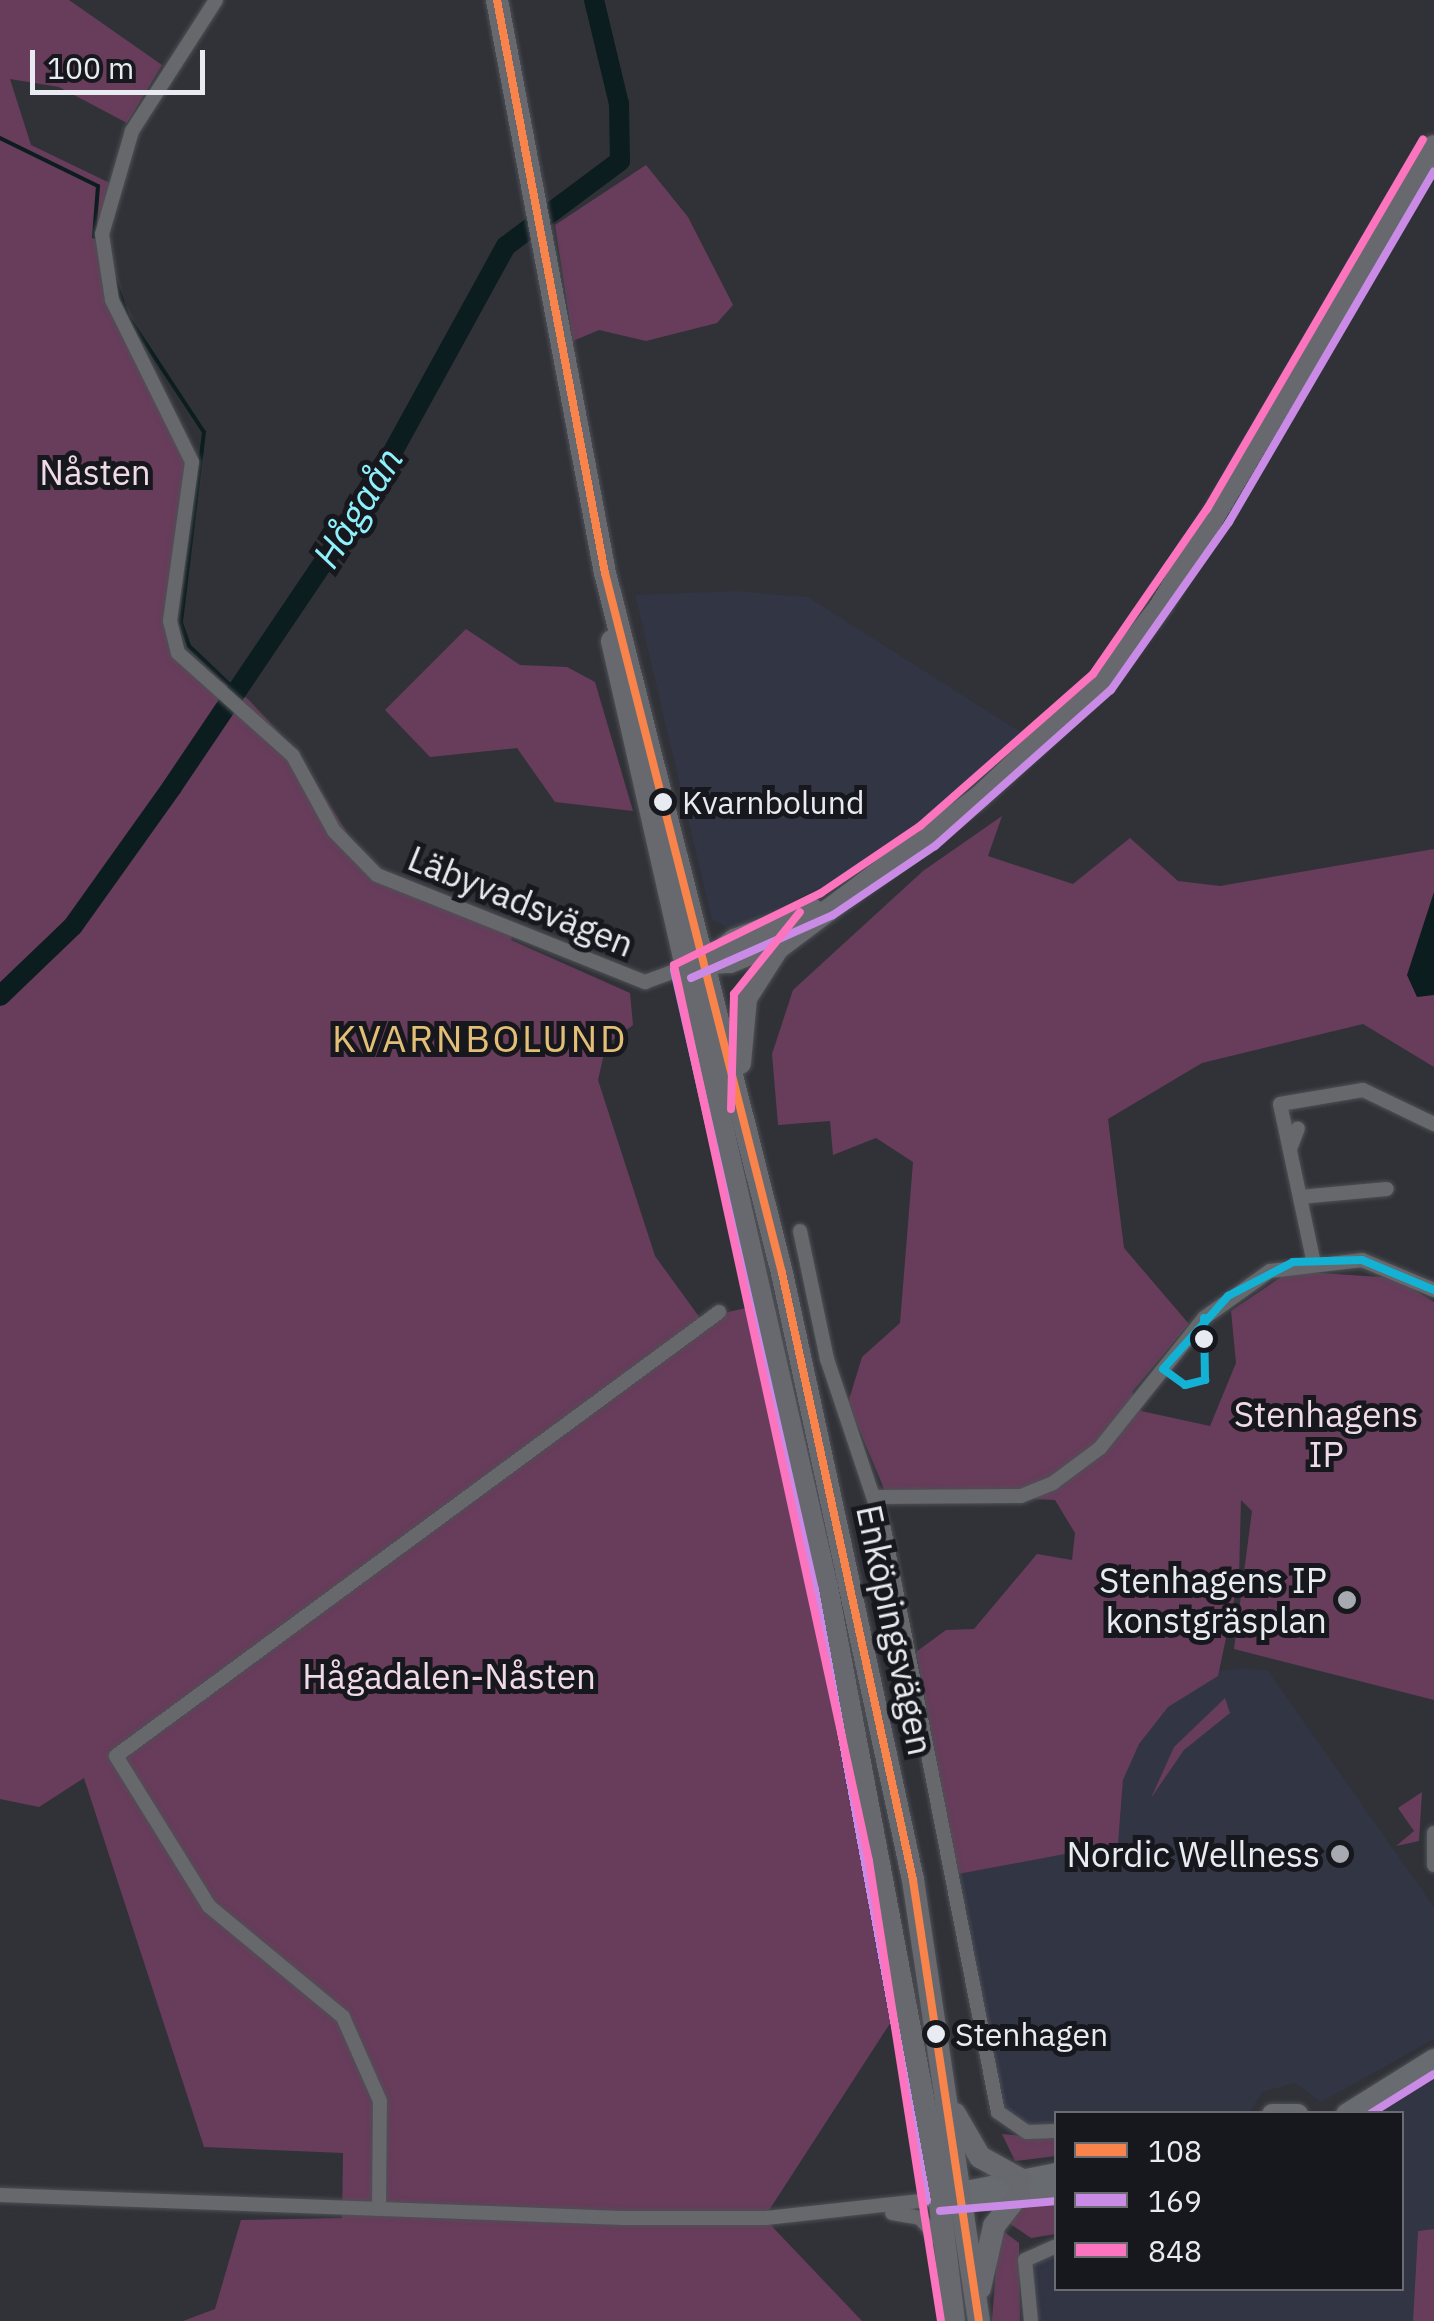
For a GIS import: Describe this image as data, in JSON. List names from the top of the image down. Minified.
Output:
{"streets":{"main road":["Enköpingsvägen"],"street":["Läbyvadsvägen"]},"crossings":[["Läbyvadsvägen","Enköpingsvägen"]],"districts":["KVARNBOLUND"],"water":["Hågaån"],"parks":["Nåsten","Stenhagens IP","Hågadalen-Nåsten"],"places":["Kvarnbolund","Stenhagens IP konstgräsplan","Nordic Wellness","Stenhagen"],"lines":["transit line 108","transit line 848","transit line 169"],"legend":["108","169","848"],"scale_bar":"100 m"}
